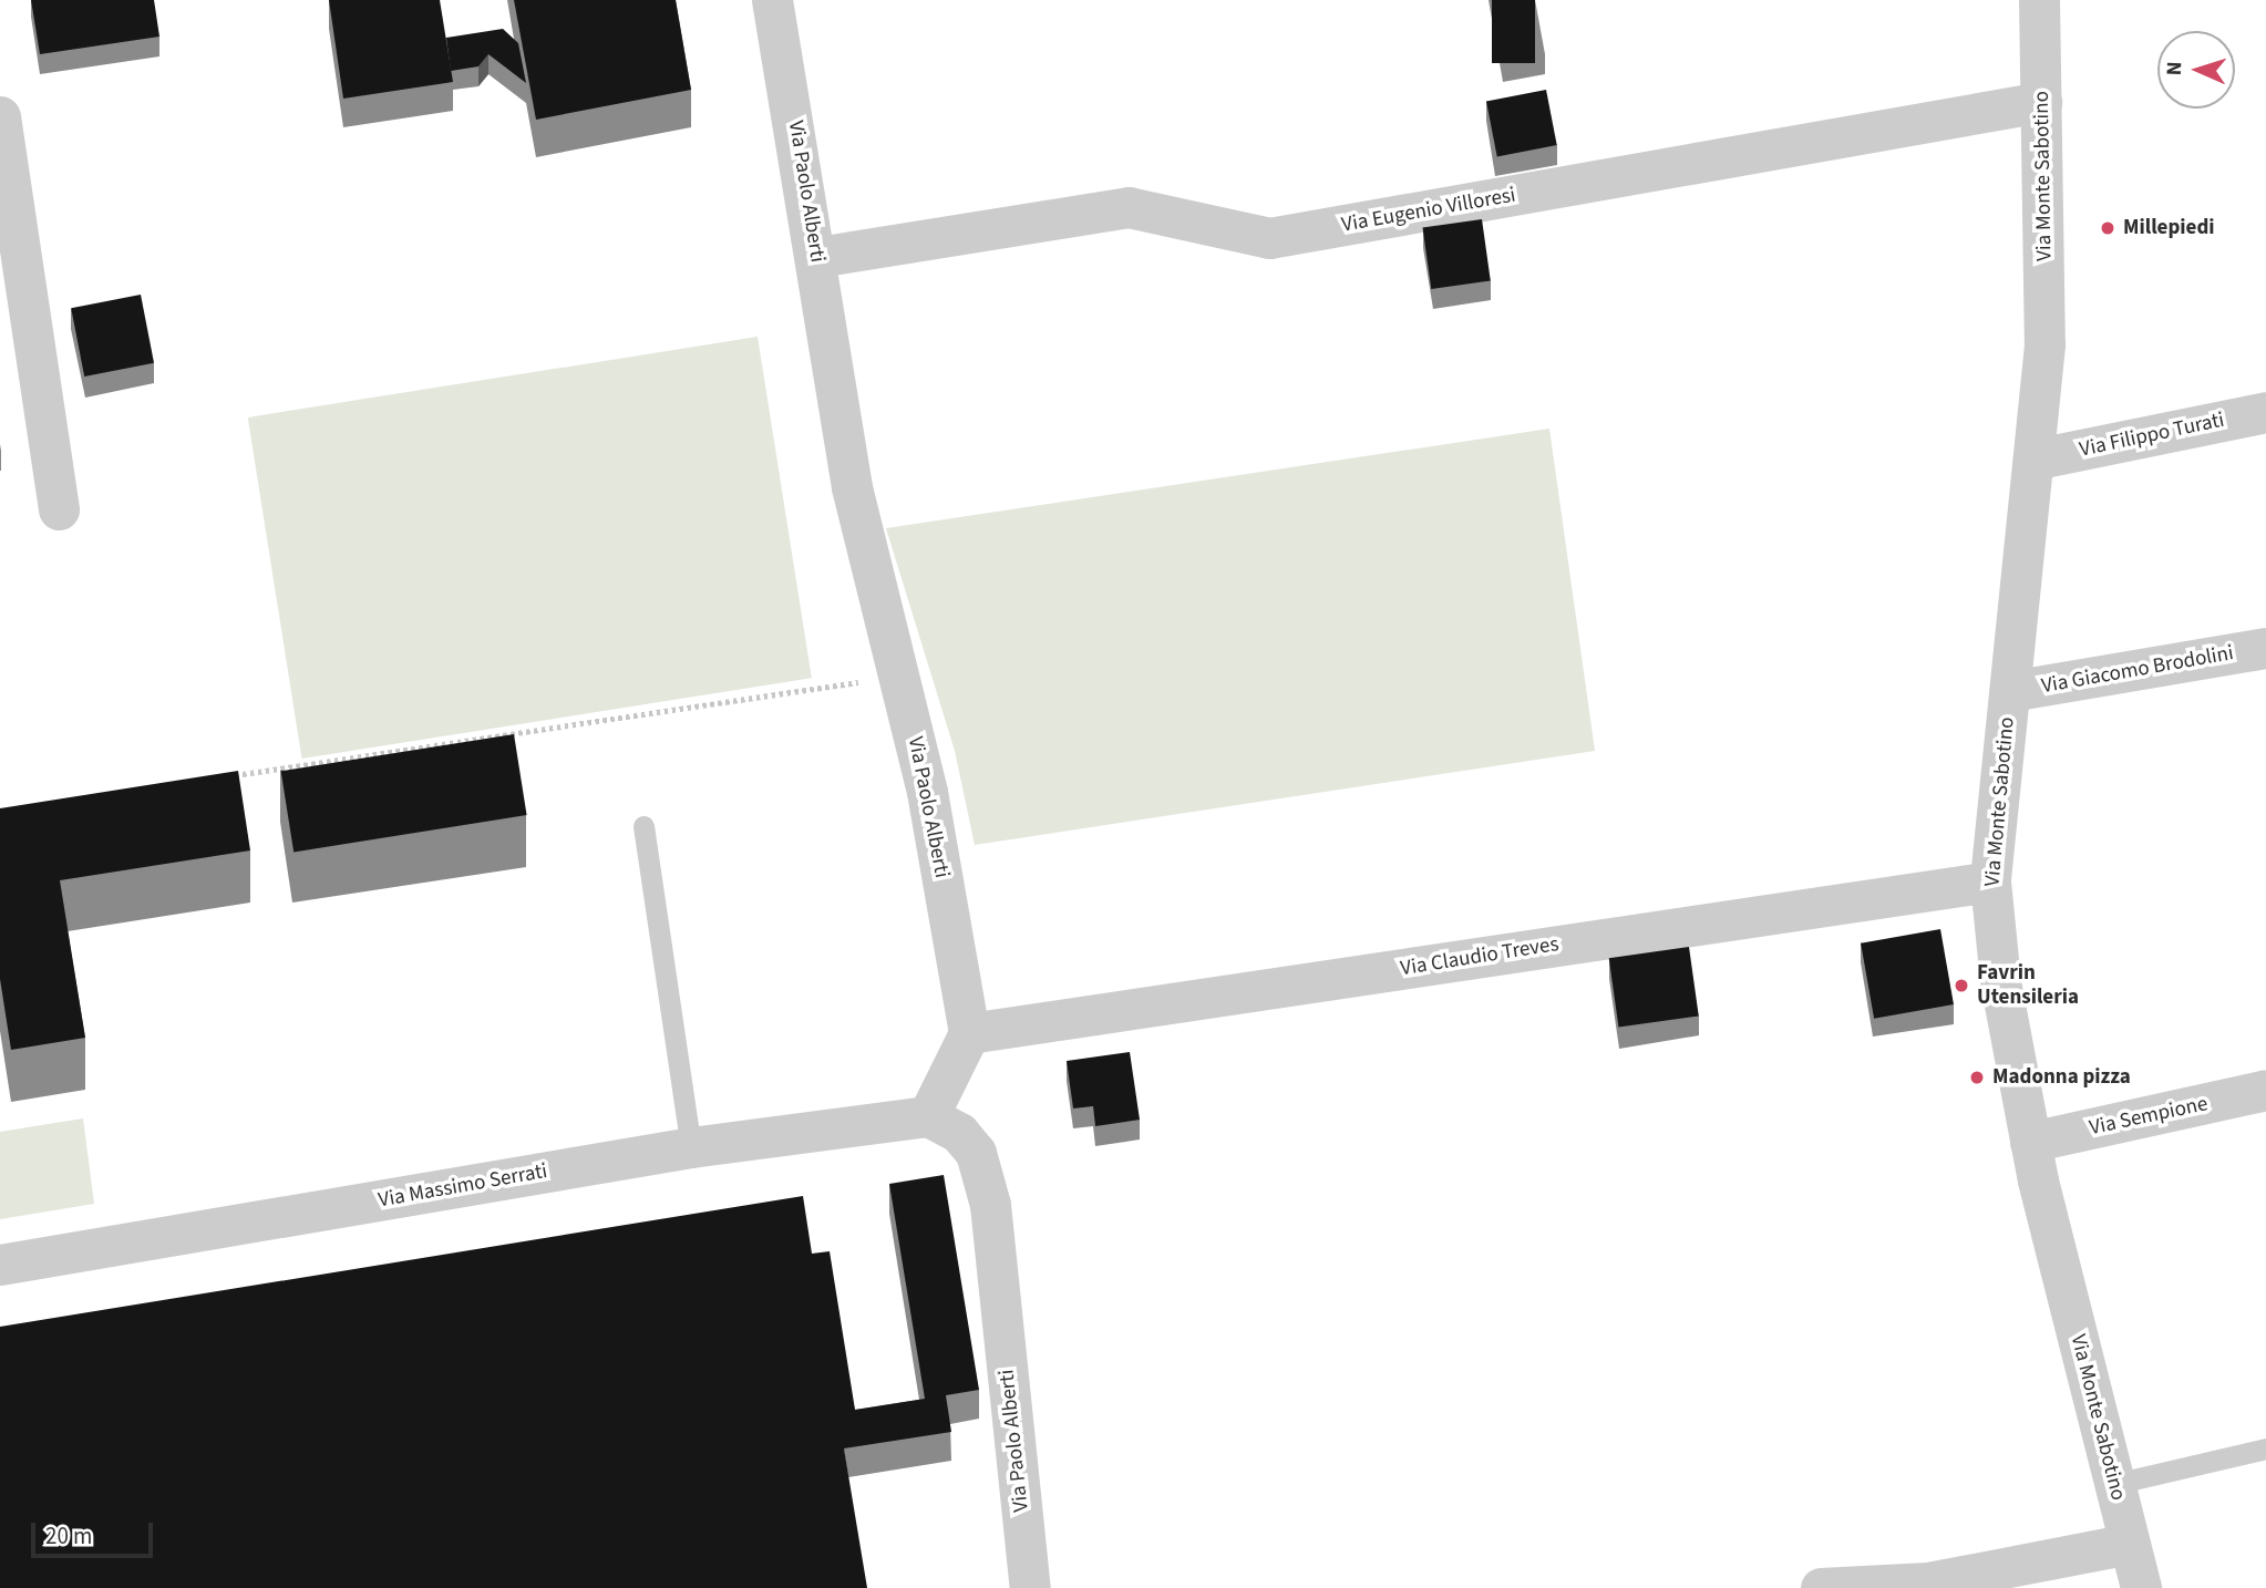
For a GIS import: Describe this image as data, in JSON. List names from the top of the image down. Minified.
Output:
{"streets":{"street":["Via Monte Sabotino","Via Paolo Alberti","Via Eugenio Villoresi","Via Filippo Turati","Via Giacomo Brodolini","Via Claudio Treves","Via Sempione","Via Massimo Serrati"]},"crossings":[["Via Monte Sabotino","Via Eugenio Villoresi"],["Via Monte Sabotino","Via Filippo Turati"],["Via Monte Sabotino","Via Giacomo Brodolini"],["Via Monte Sabotino","Via Claudio Treves"],["Via Monte Sabotino","Via Sempione"],["Via Paolo Alberti","Via Eugenio Villoresi"],["Via Paolo Alberti","Via Claudio Treves"],["Via Paolo Alberti","Via Massimo Serrati"]],"places":["Millepiedi","Favrin Utensileria","Madonna pizza"],"scale_bar":"20 m","north":"left"}
